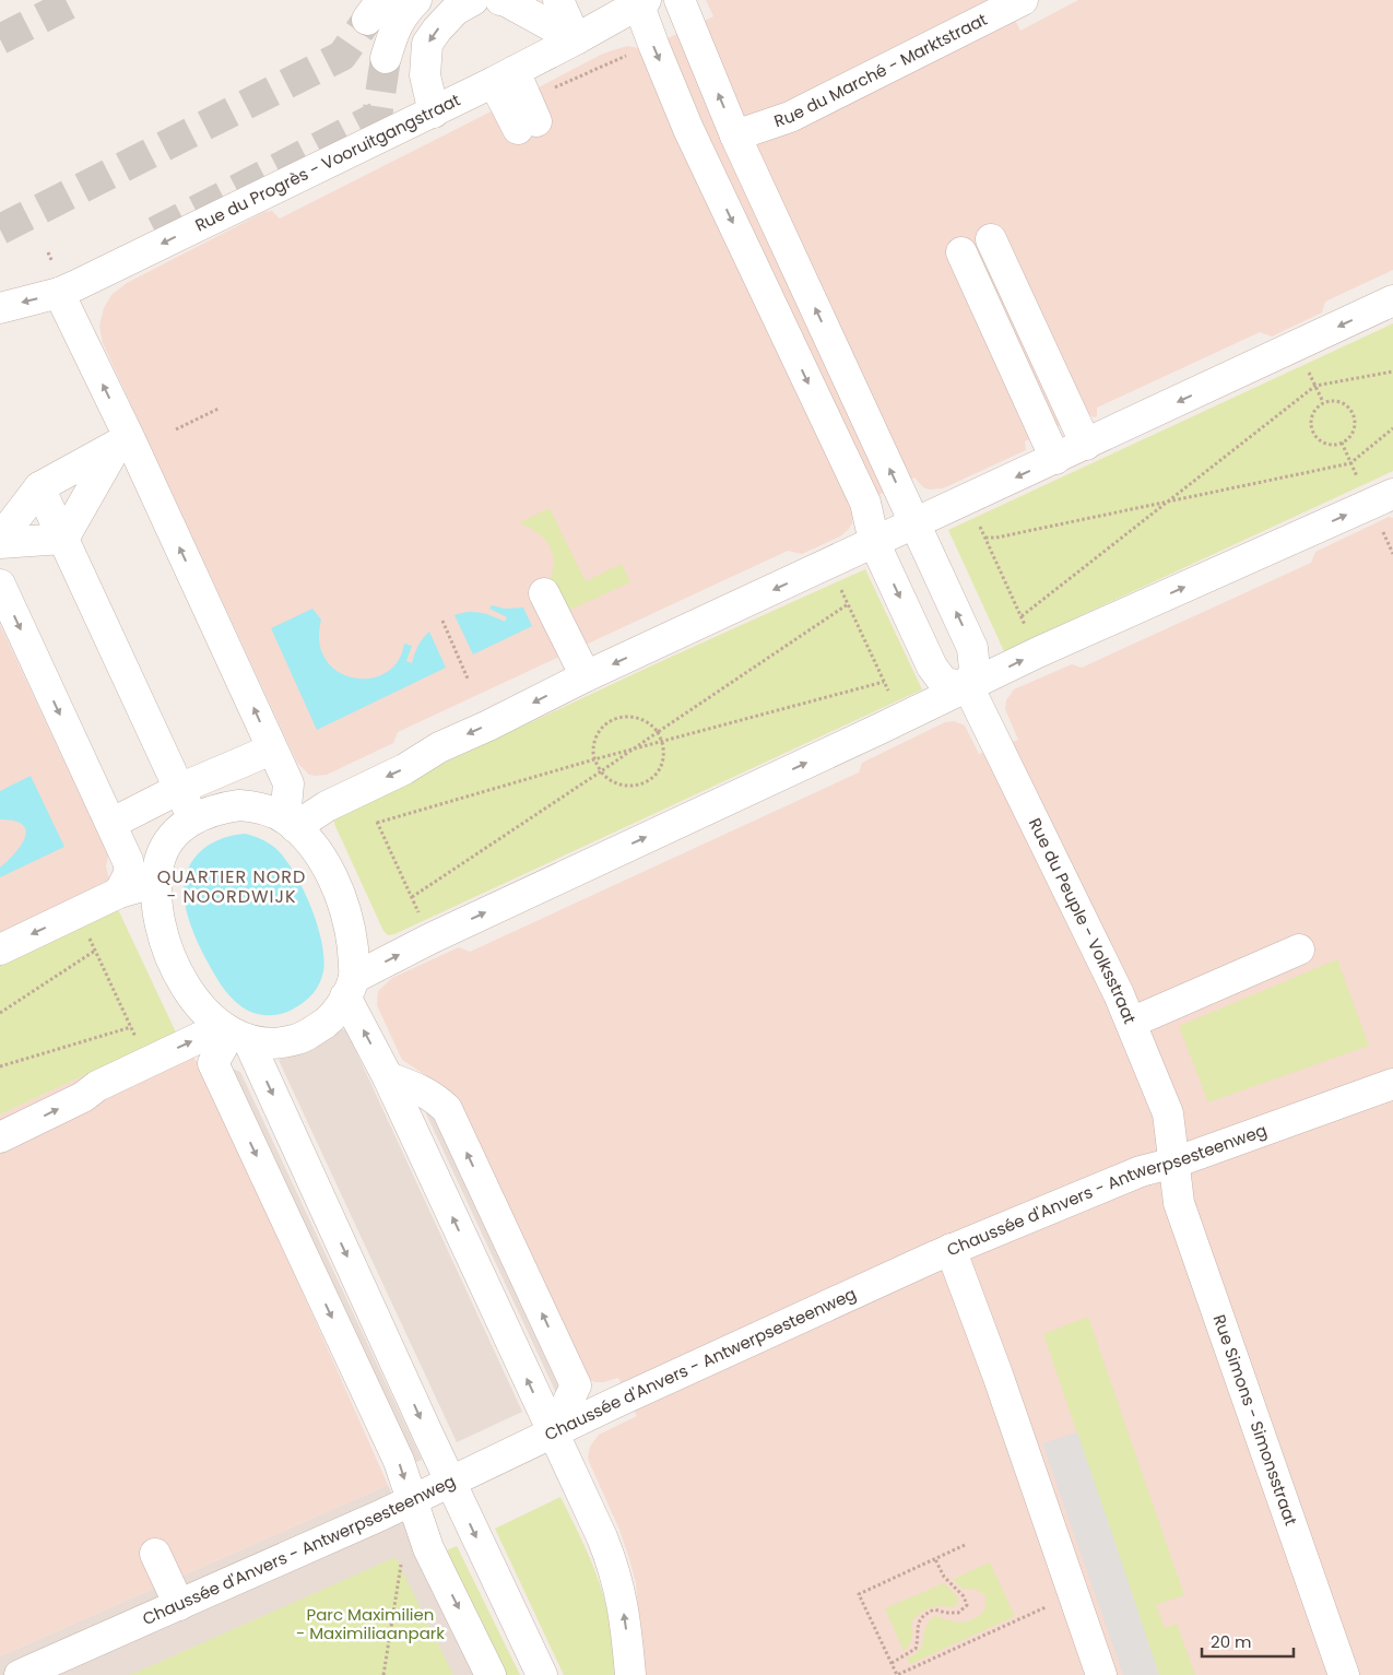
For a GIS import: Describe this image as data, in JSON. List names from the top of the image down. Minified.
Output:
{"streets":{"street":["Rue du Marché - Marktstraat","Rue du Progrès - Vooruitgangstraat","Rue du Peuple - Volksstraat","Chaussée d'Anvers - Antwerpsesteenweg","Rue Simons - Simonsstraat"]},"crossings":[["Rue du Peuple - Volksstraat","Chaussée d'Anvers - Antwerpsesteenweg"],["Rue du Peuple - Volksstraat","Rue Simons - Simonsstraat"],["Chaussée d'Anvers - Antwerpsesteenweg","Rue Simons - Simonsstraat"]],"one_way":["Rue du Progrès - Vooruitgangstraat"],"districts":["QUARTIER NORD - NOORDWIJK"],"parks":["Parc Maximilien - Maximiliaanpark"],"scale_bar":"20 m"}
